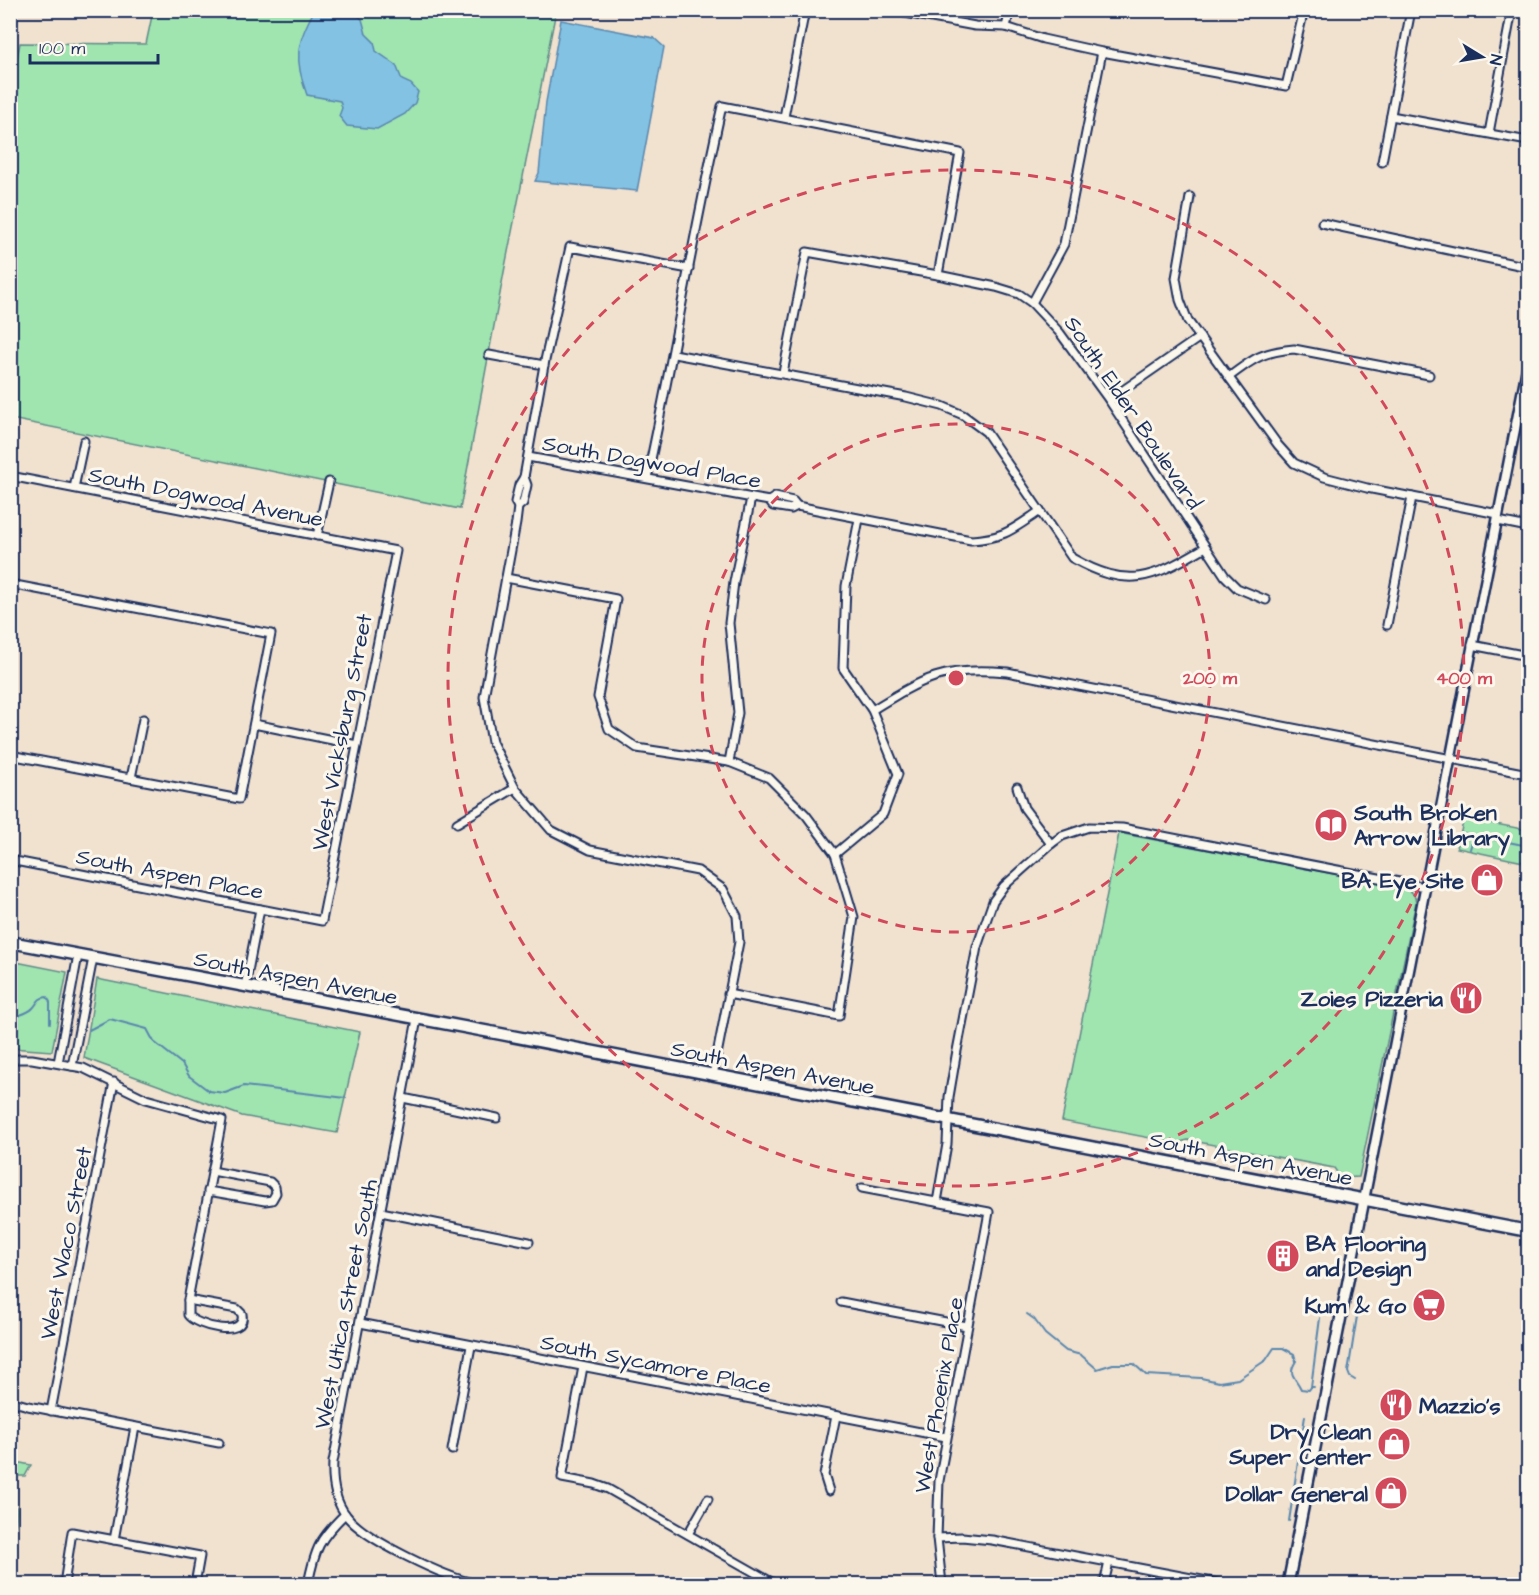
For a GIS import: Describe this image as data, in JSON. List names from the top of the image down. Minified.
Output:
{"streets":{"main road":["South Aspen Avenue"],"street":["South Elder Boulevard","South Dogwood Place","South Dogwood Avenue","West Vicksburg Street","South Aspen Place","West Waco Street","West Utica Street South","South Sycamore Place","West Phoenix Place"]},"crossings":[["South Dogwood Avenue","West Vicksburg Street"],["West Vicksburg Street","South Aspen Place"],["South Aspen Avenue","West Utica Street South"],["West Utica Street South","South Sycamore Place"],["South Sycamore Place","West Phoenix Place"]],"places":{"library":["South Broken Arrow Library"],"shop":["BA Eye Site","Dry Clean Super Center","Dollar General"],"restaurant":["Zoies Pizzeria","Mazzio's"],"building":["BA Flooring and Design"],"supermarket":["Kum & Go"]},"scale_bar":"100 m","north":"right","rings":["200 m","400 m"]}
